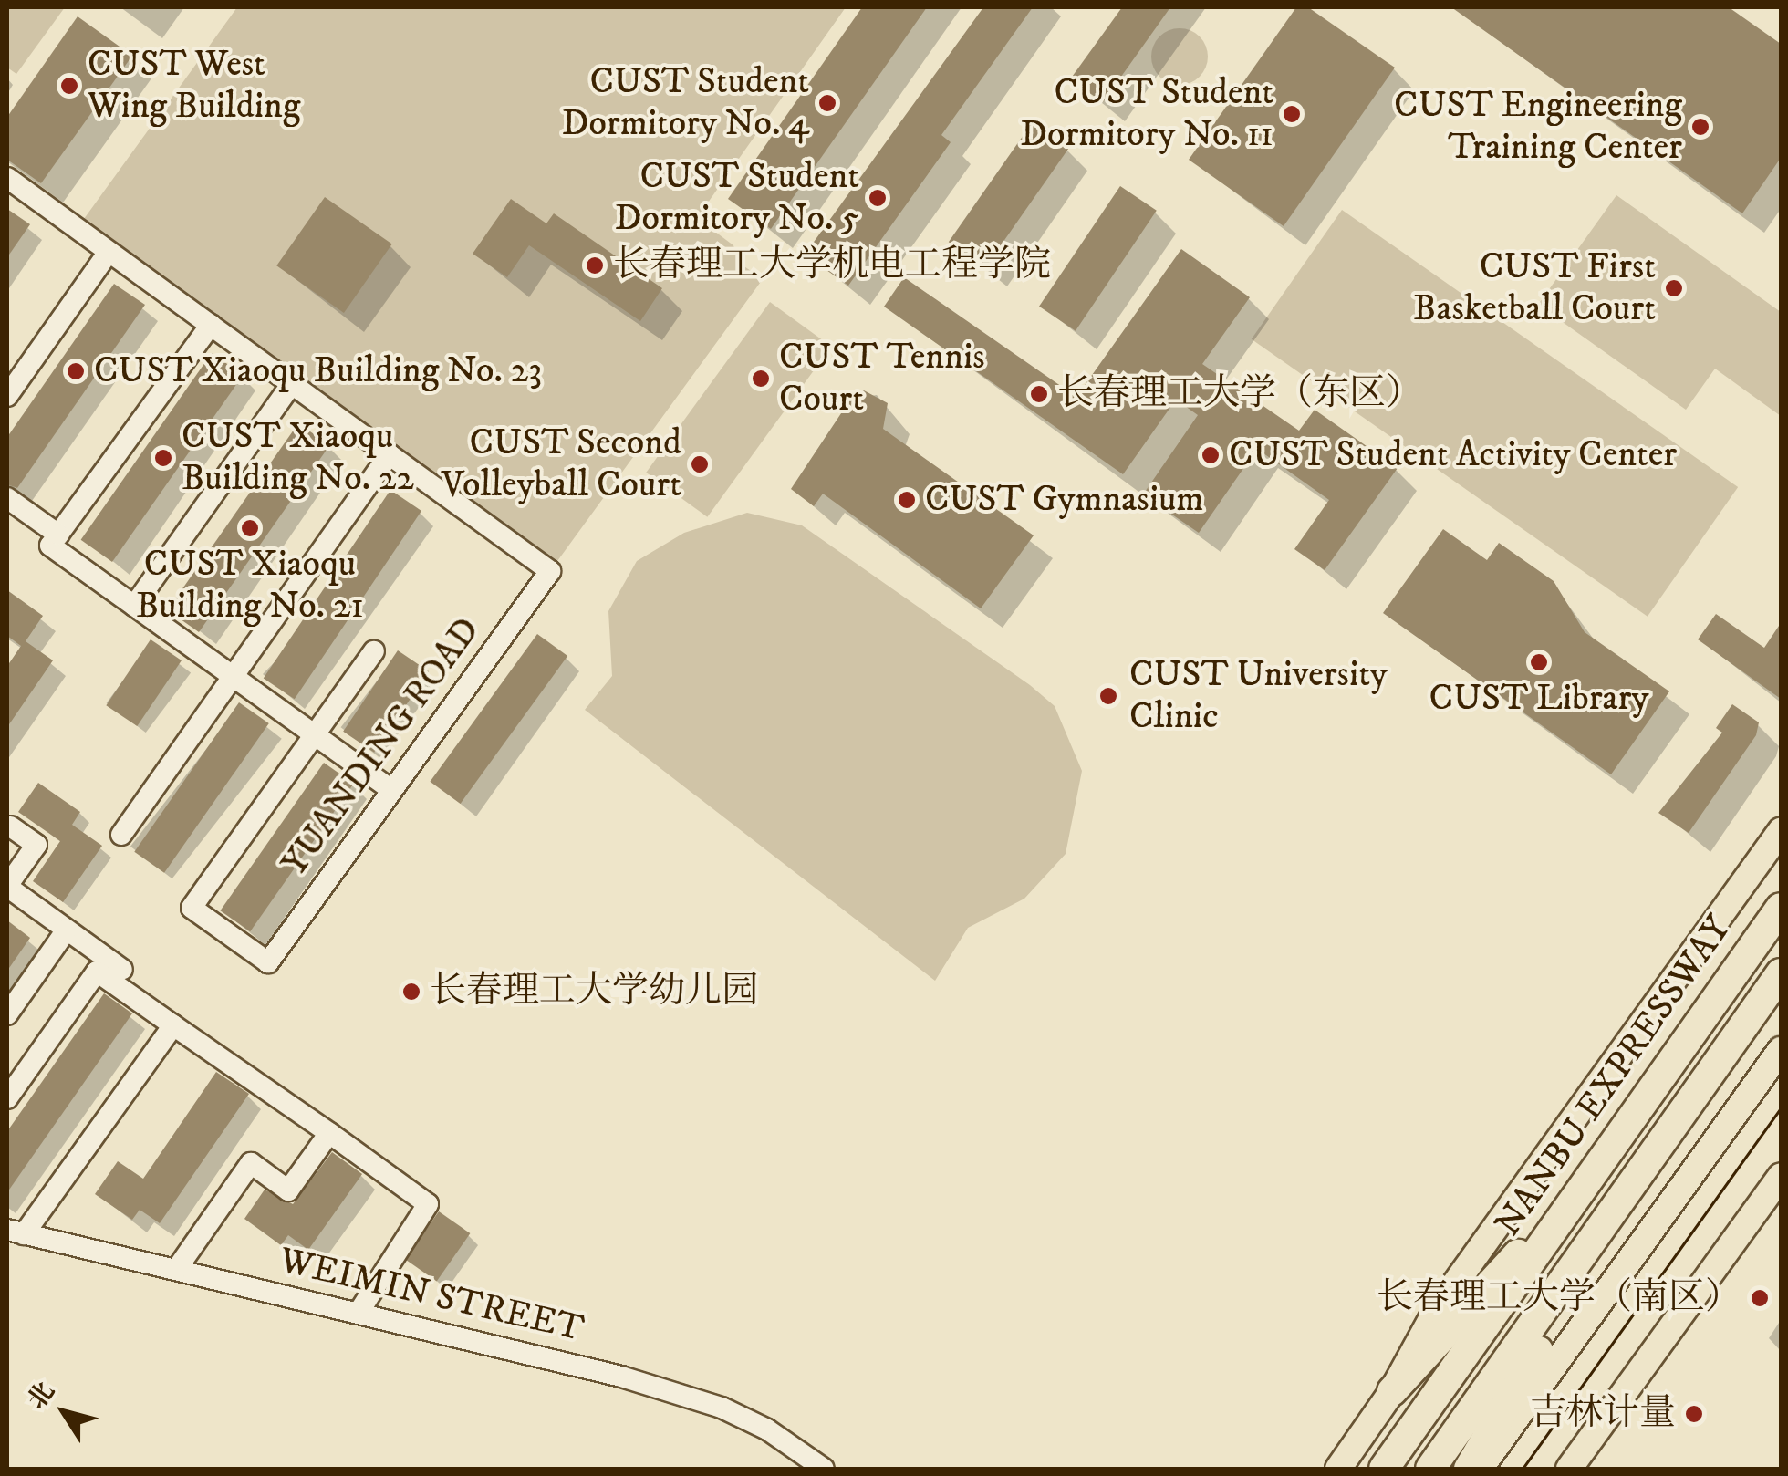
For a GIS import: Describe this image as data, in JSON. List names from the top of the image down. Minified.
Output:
{"streets":{"highway":["NANBU EXPRESSWAY"],"street":["YUANDING ROAD","WEIMIN STREET"]},"places":["CUST West Wing Building","CUST Student Dormitory No. 4","CUST Student Dormitory No. 11","CUST Engineering Training Center","CUST Student Dormitory No. 5","长春理工大学机电工程学院","CUST First Basketball Court","CUST Xiaoqu Building No. 23","CUST Tennis Court","长春理工大学（东区）","CUST Student Activity Center","CUST Xiaoqu Building No. 22","CUST Second Volleyball Court","CUST Gymnasium","CUST Xiaoqu Building No. 21","CUST Library","CUST University Clinic","长春理工大学幼儿园","长春理工大学（南区）","吉林计量"],"north":"top left"}
